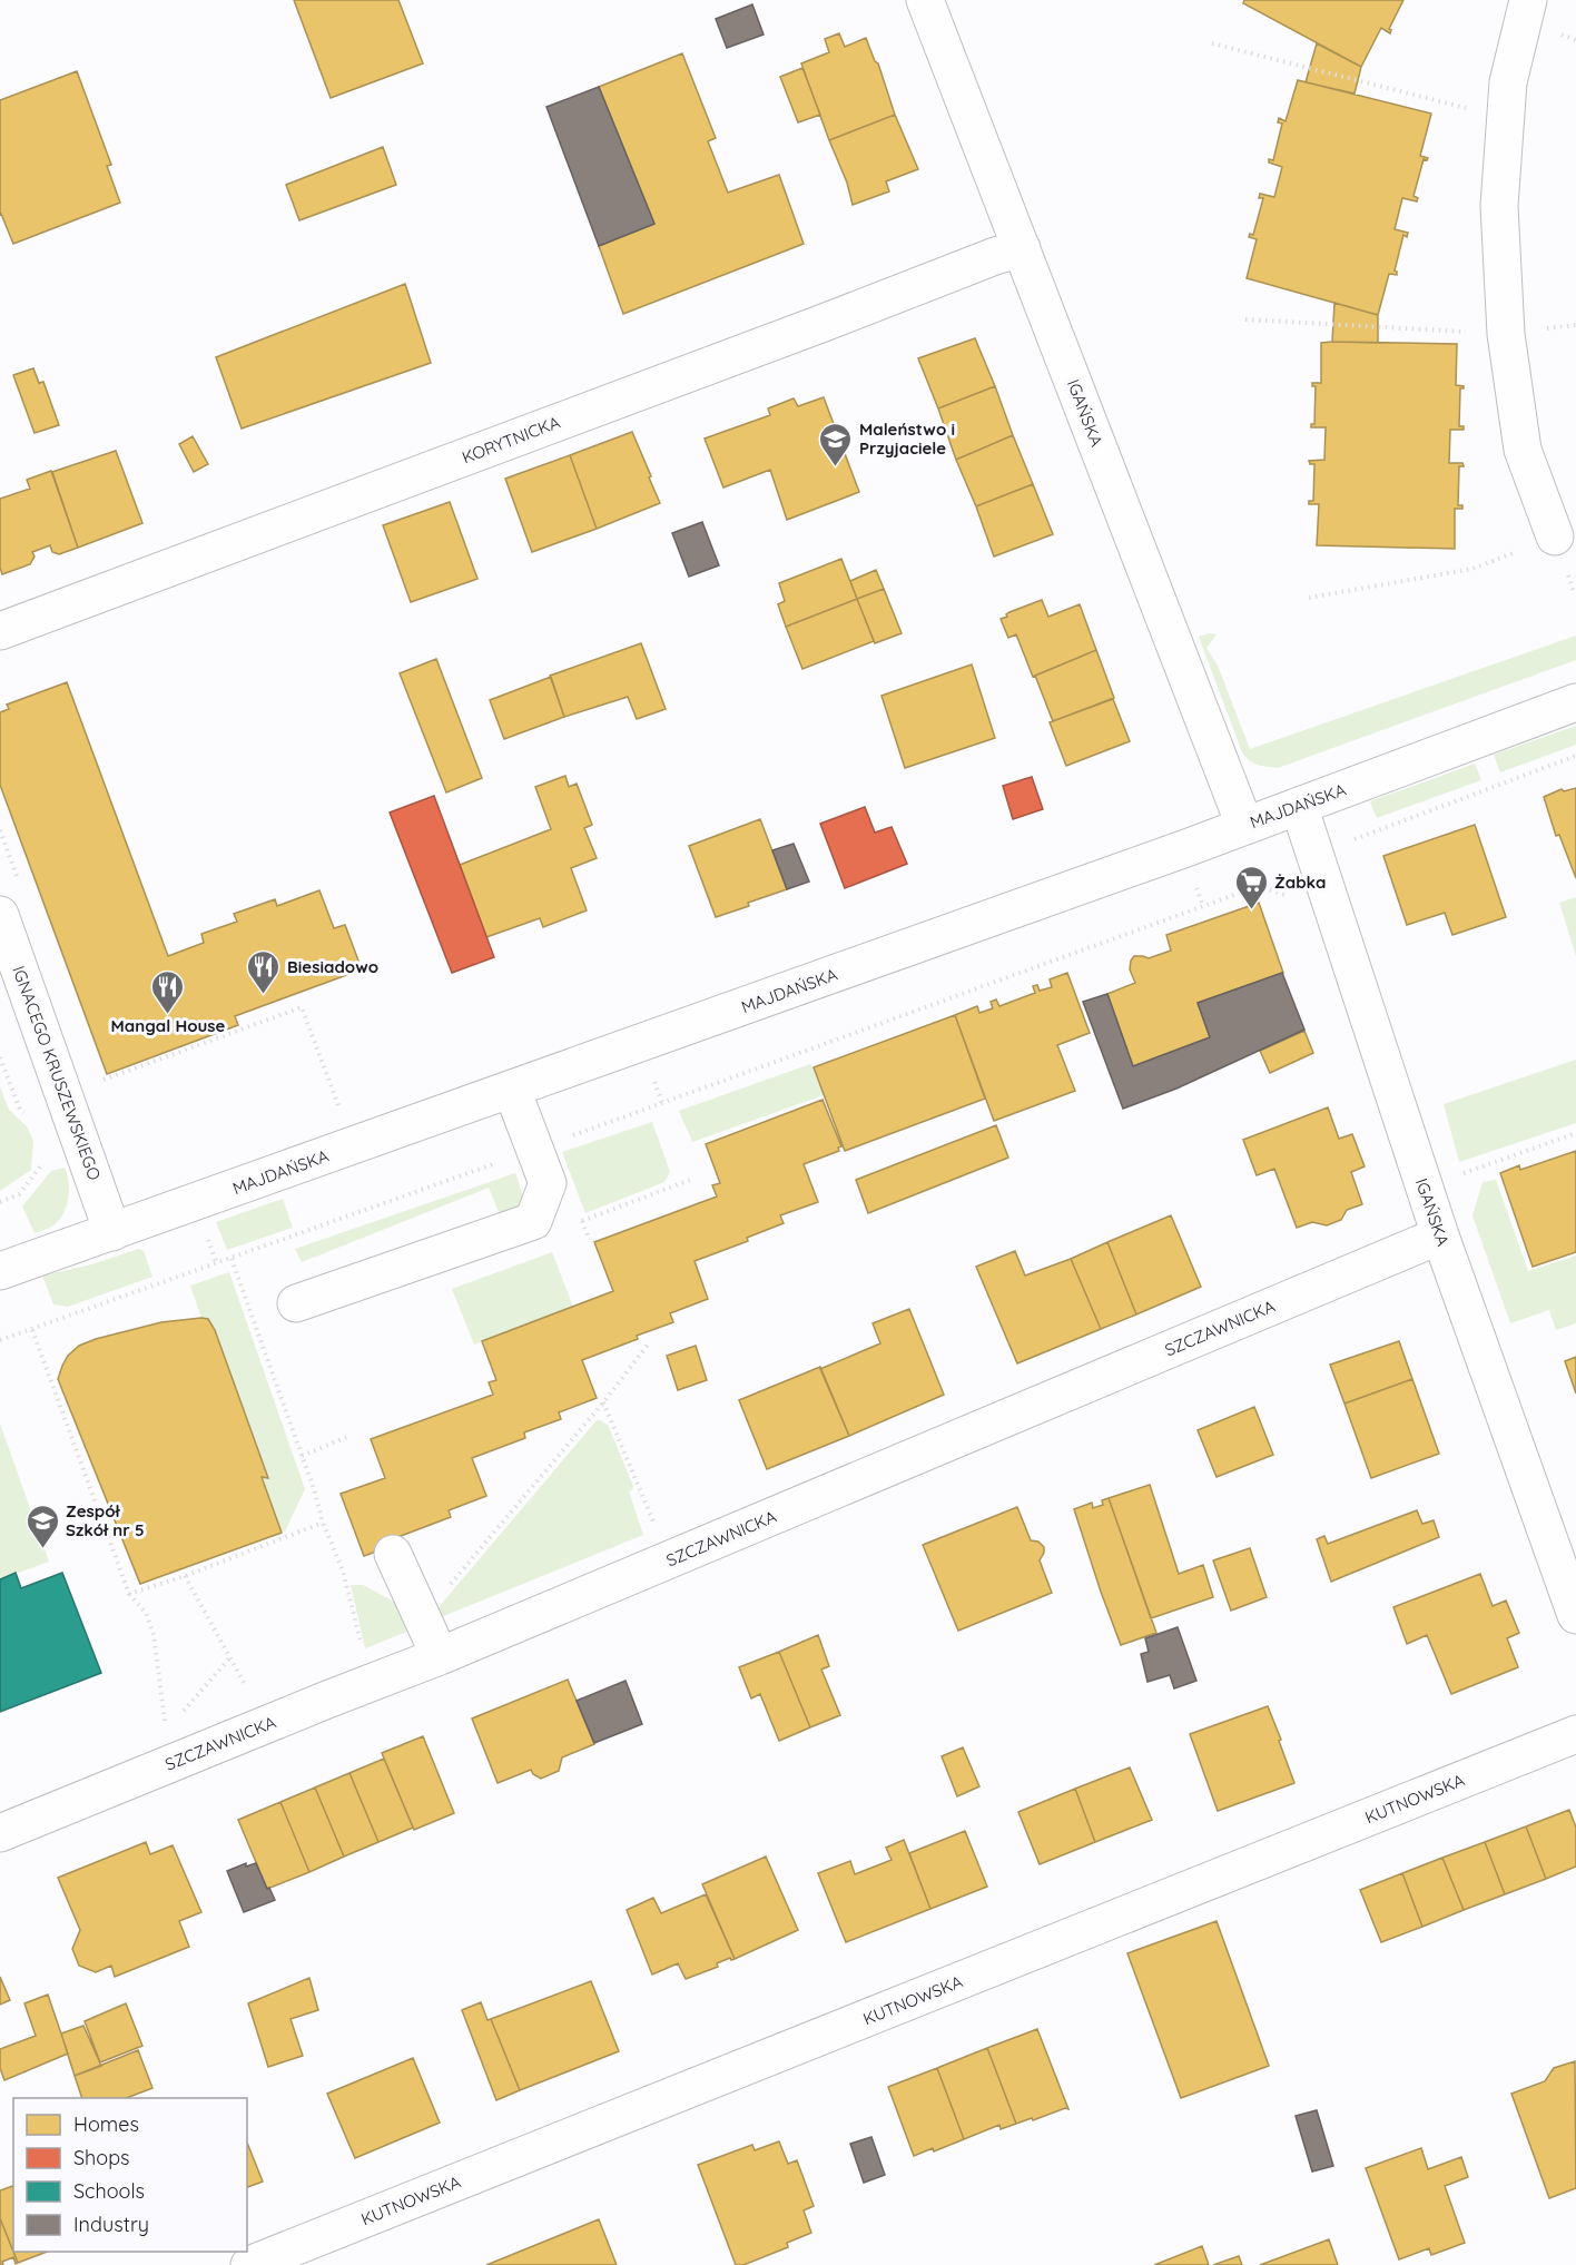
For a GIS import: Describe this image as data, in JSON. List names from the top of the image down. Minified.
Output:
{"streets":{"street":["IGAŃSKA","KORYTNICKA","MAJDAŃSKA","IGNACEGO KRUSZEWSKIEGO","SZCZAWNICKA","KUTNOWSKA"]},"crossings":[["IGAŃSKA","KORYTNICKA"],["IGAŃSKA","MAJDAŃSKA"],["IGAŃSKA","SZCZAWNICKA"],["MAJDAŃSKA","IGNACEGO KRUSZEWSKIEGO"]],"places":{"school or university":["Maleństwo i Przyjaciele","Zespół Szkół nr 5"],"supermarket":["Żabka"],"restaurant":["Biesiadowo","Mangal House"]},"legend":["Homes","Shops","Schools","Industry"]}
